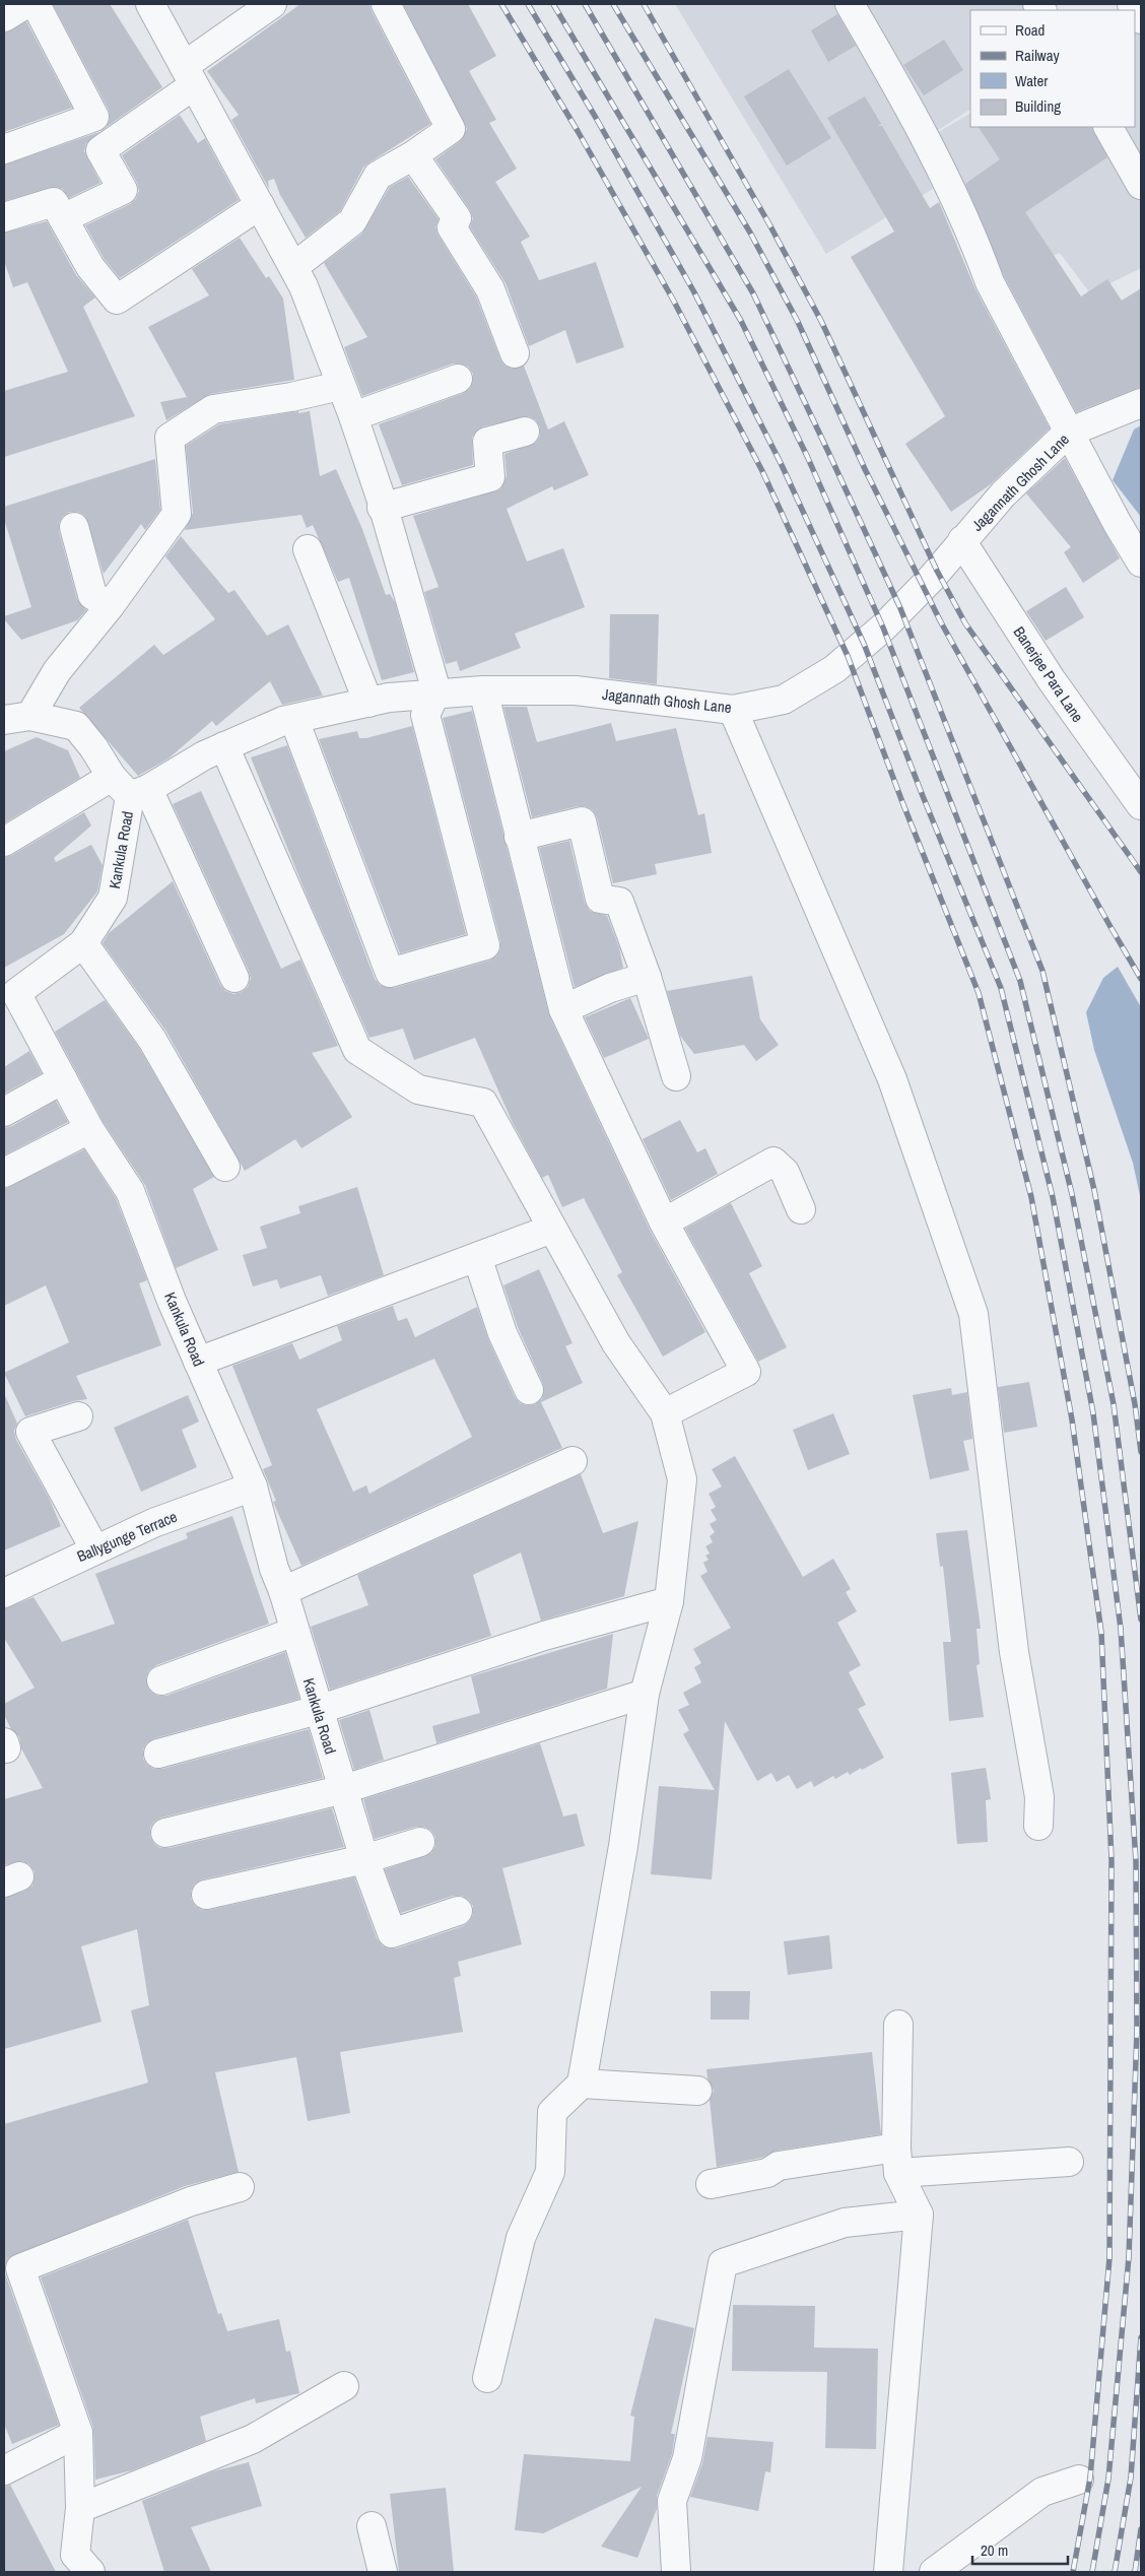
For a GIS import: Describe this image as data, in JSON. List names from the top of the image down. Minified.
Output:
{"streets":{"street":["Jagannath Ghosh Lane","Banerjee Para Lane","Kankula Road","Ballygunge Terrace"]},"crossings":[["Jagannath Ghosh Lane","Banerjee Para Lane"],["Jagannath Ghosh Lane","Kankula Road"],["Kankula Road","Ballygunge Terrace"]],"legend":["Road","Railway","Water","Building"],"scale_bar":"20 m"}
